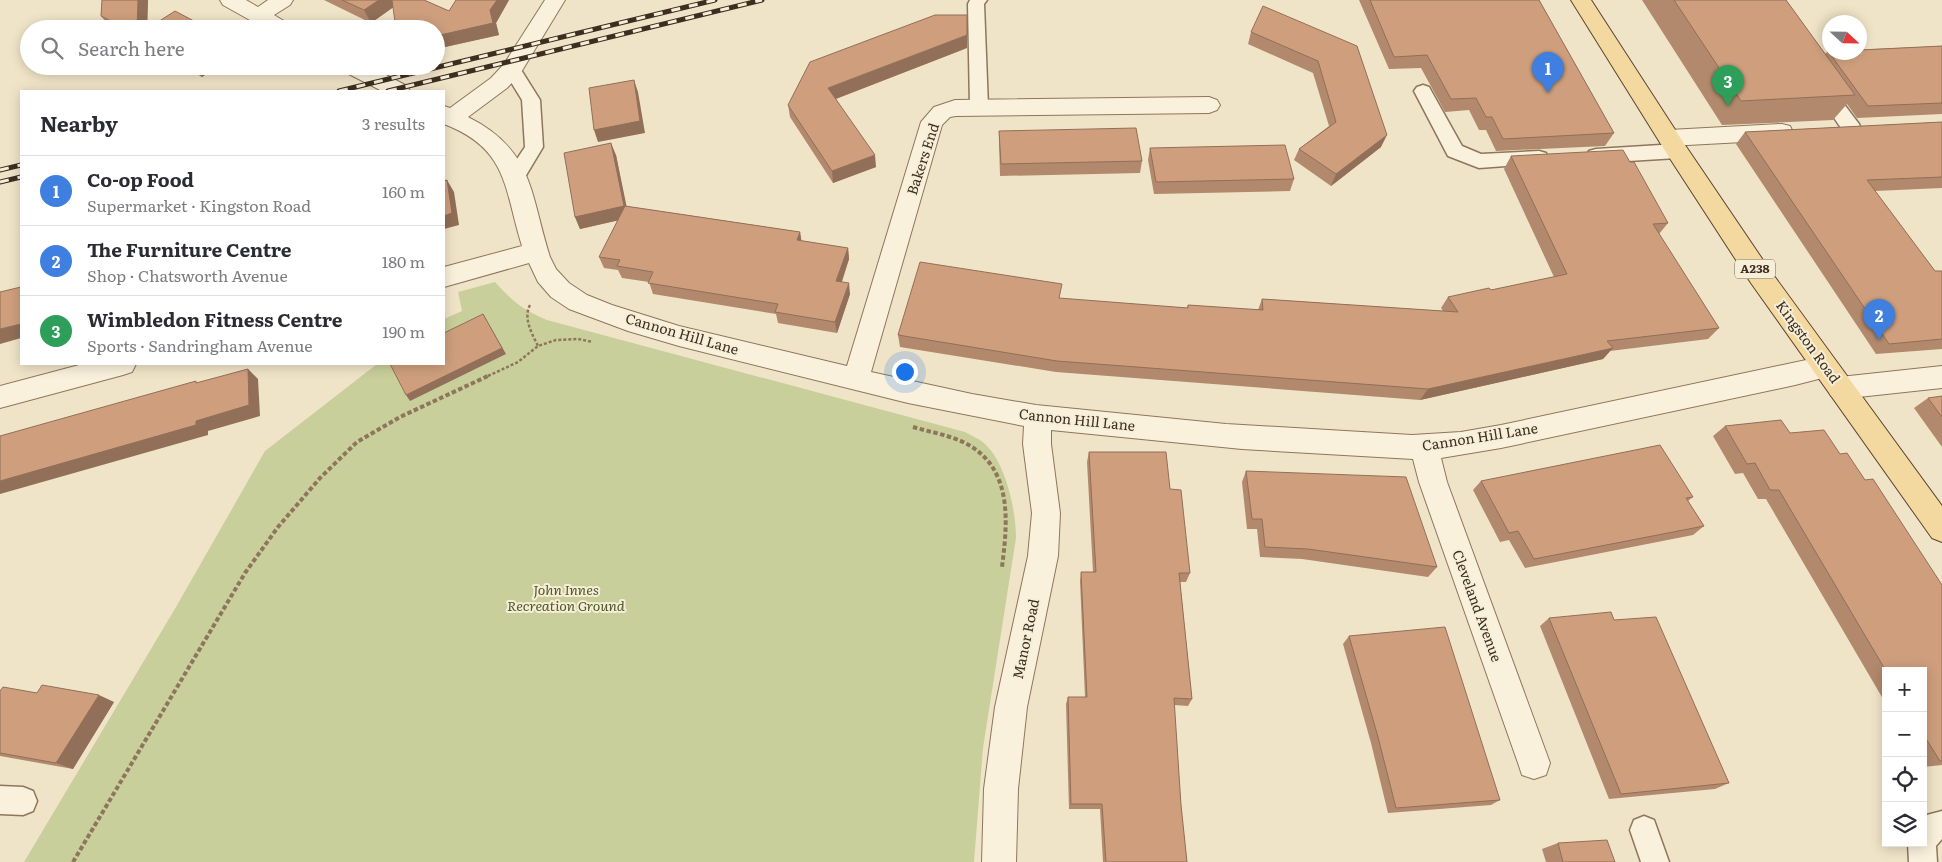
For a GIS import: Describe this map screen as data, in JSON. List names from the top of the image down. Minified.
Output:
{"streets":{"main road":["A238","Kingston Road"],"street":["Bakers End","Cannon Hill Lane","Cleveland Avenue","Manor Road"]},"crossings":[["Bakers End","Cannon Hill Lane"],["Cannon Hill Lane","Kingston Road"],["Cannon Hill Lane","Cleveland Avenue"],["Cannon Hill Lane","Manor Road"]],"parks":["John Innes Recreation Ground"],"north":"right","page":{"search":"Search here","pins":["1","3","2"],"heading":["Nearby","3 results"],"list":[{"mark":"1","name":"Co-op Food","note":"Supermarket · Kingston Road","value":"160 m"},{"mark":"2","name":"The Furniture Centre","note":"Shop · Chatsworth Avenue","value":"180 m"},{"mark":"3","name":"Wimbledon Fitness Centre","note":"Sports · Sandringham Avenue","value":"190 m"}],"map_buttons":["+","−"]}}
